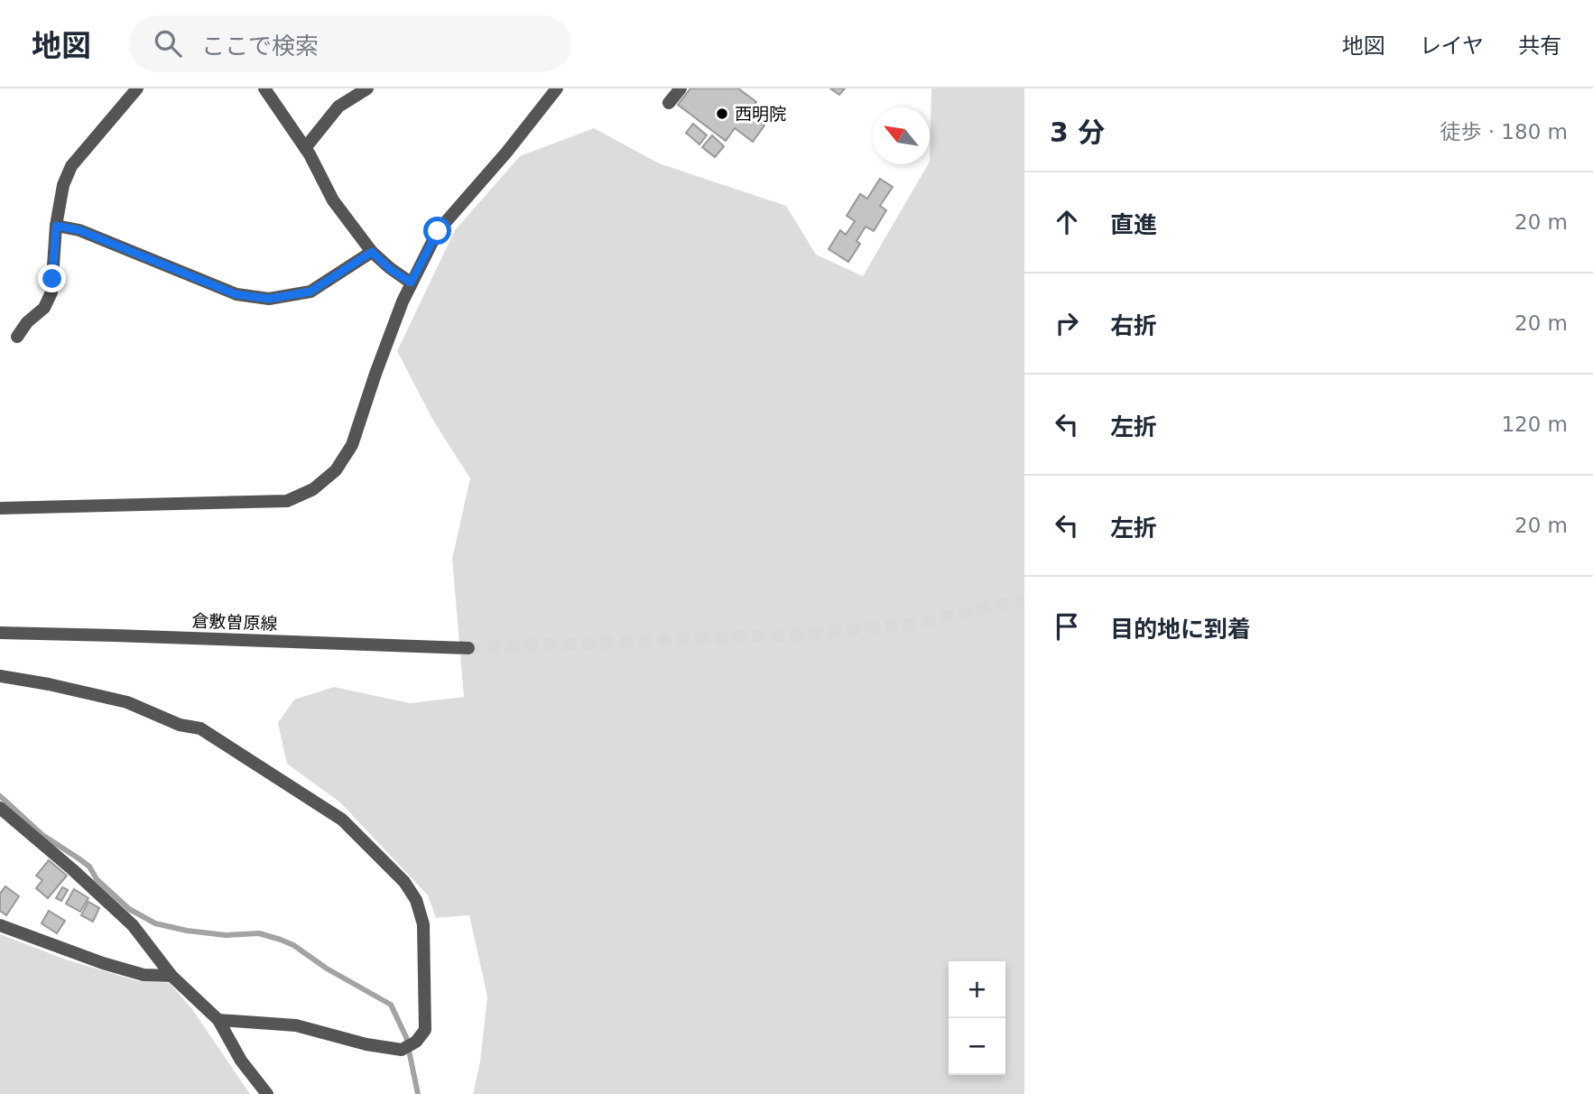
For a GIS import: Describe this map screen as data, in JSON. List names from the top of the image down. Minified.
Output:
{"streets":{"street":["倉敷曽原線"]},"places":["西明院"],"north":"top left","page":{"header":"地図","search":"ここで検索","nav":["地図","レイヤ","共有"],"heading":["3 分","徒歩 · 180 m"],"list":[["直進","20 m"],["右折","20 m"],["左折","120 m"],["左折","20 m"],"目的地に到着"],"map_buttons":["+","−"]}}
